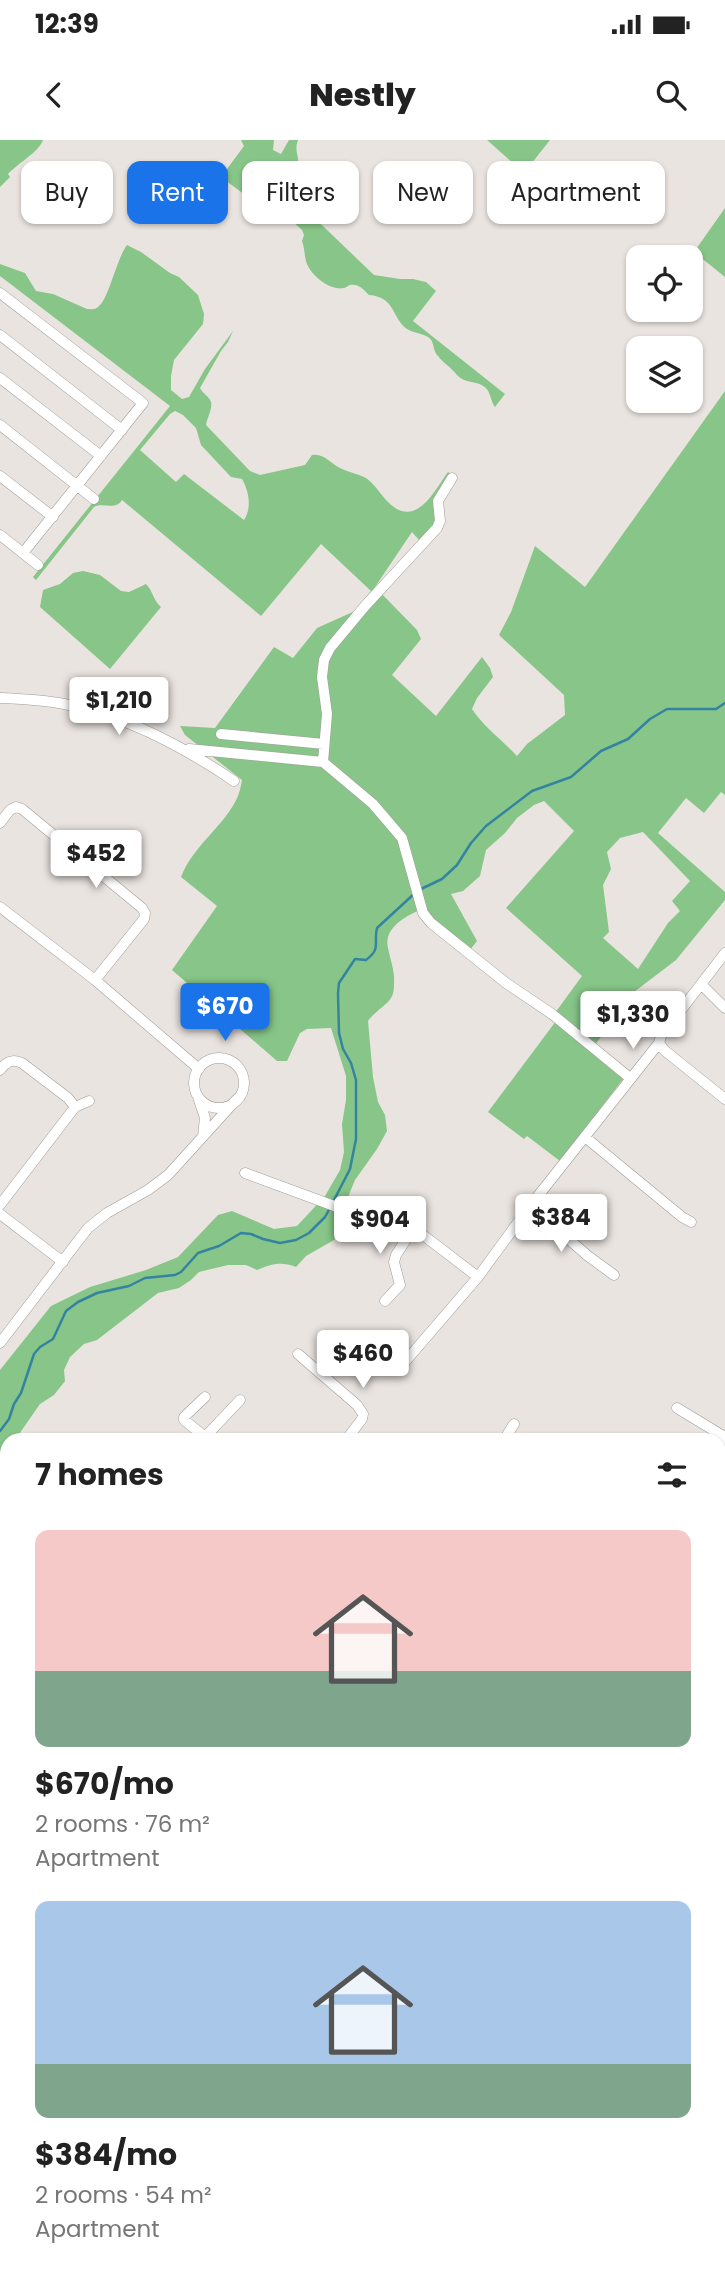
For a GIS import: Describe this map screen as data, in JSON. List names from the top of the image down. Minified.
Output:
{"page":{"status":"12:39","header":"Nestly","chip":["Buy","Rent","Filters","New","Apartment"],"price":["$1,210","$452","$670","$1,330","$384","$904","$460"],"heading":"7 homes","list":[{"name":"$670/mo","note":"2 rooms · 76 m² · Apartment"},{"name":"$384/mo","note":"2 rooms · 54 m² · Apartment"}]}}
